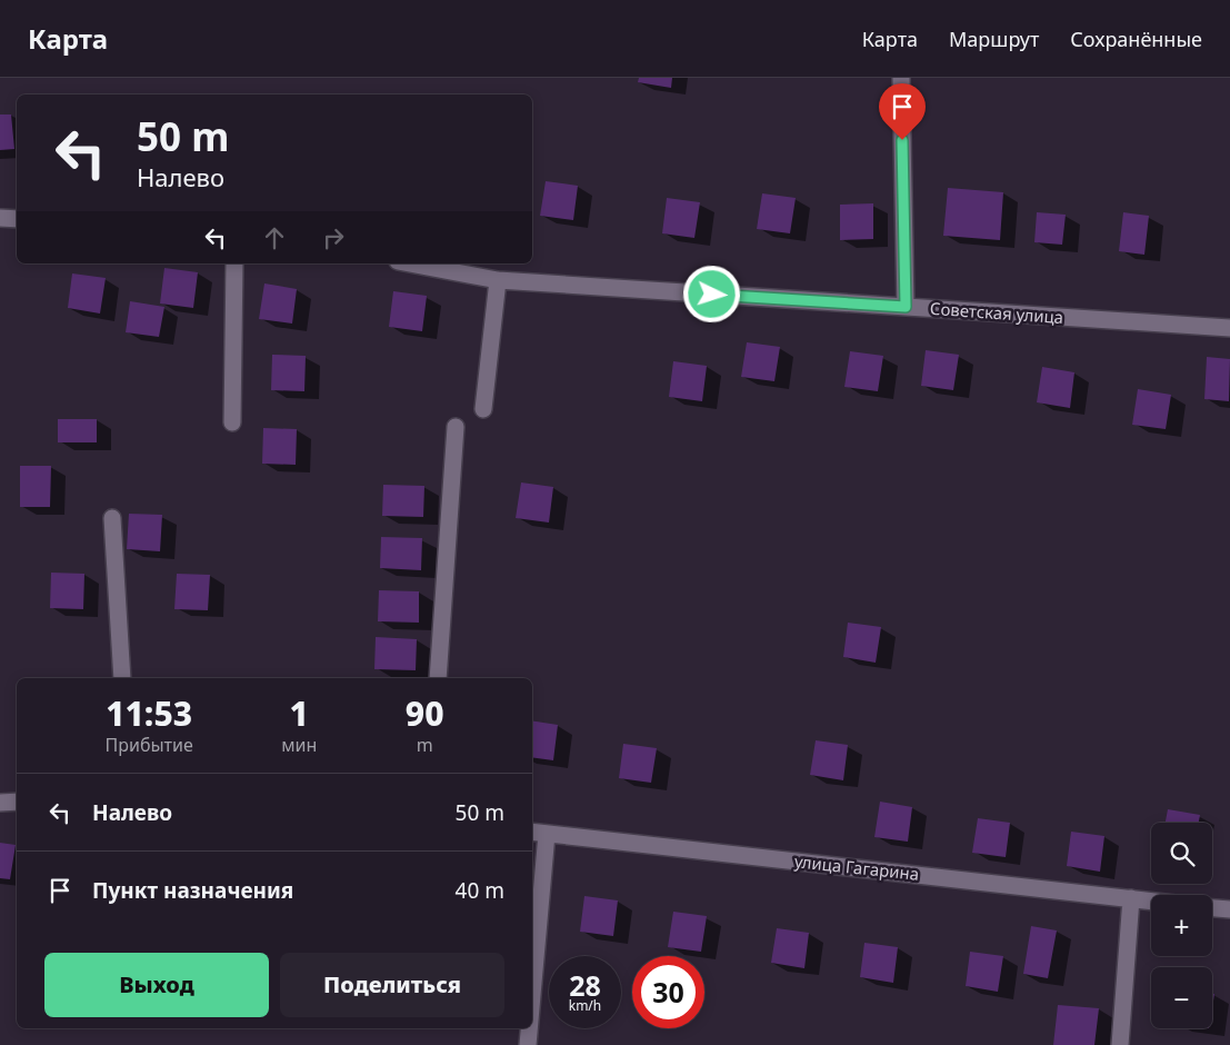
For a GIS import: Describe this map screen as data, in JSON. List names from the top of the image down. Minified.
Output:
{"streets":{"street":["Советская улица","улица Гагарина"]},"page":{"header":"Карта","nav":["Карта","Маршрут","Сохранённые"],"turn":["50 m","Налево"],"eta":["11:53","Прибытие","1","мин","90","m"],"list":[{"name":"Налево","value":"50 m"},{"name":"Пункт назначения","value":"40 m"}],"map_buttons":["+","−"],"buttons":["Выход","Поделиться"],"speed":"28 km/h","limit":"30"}}
